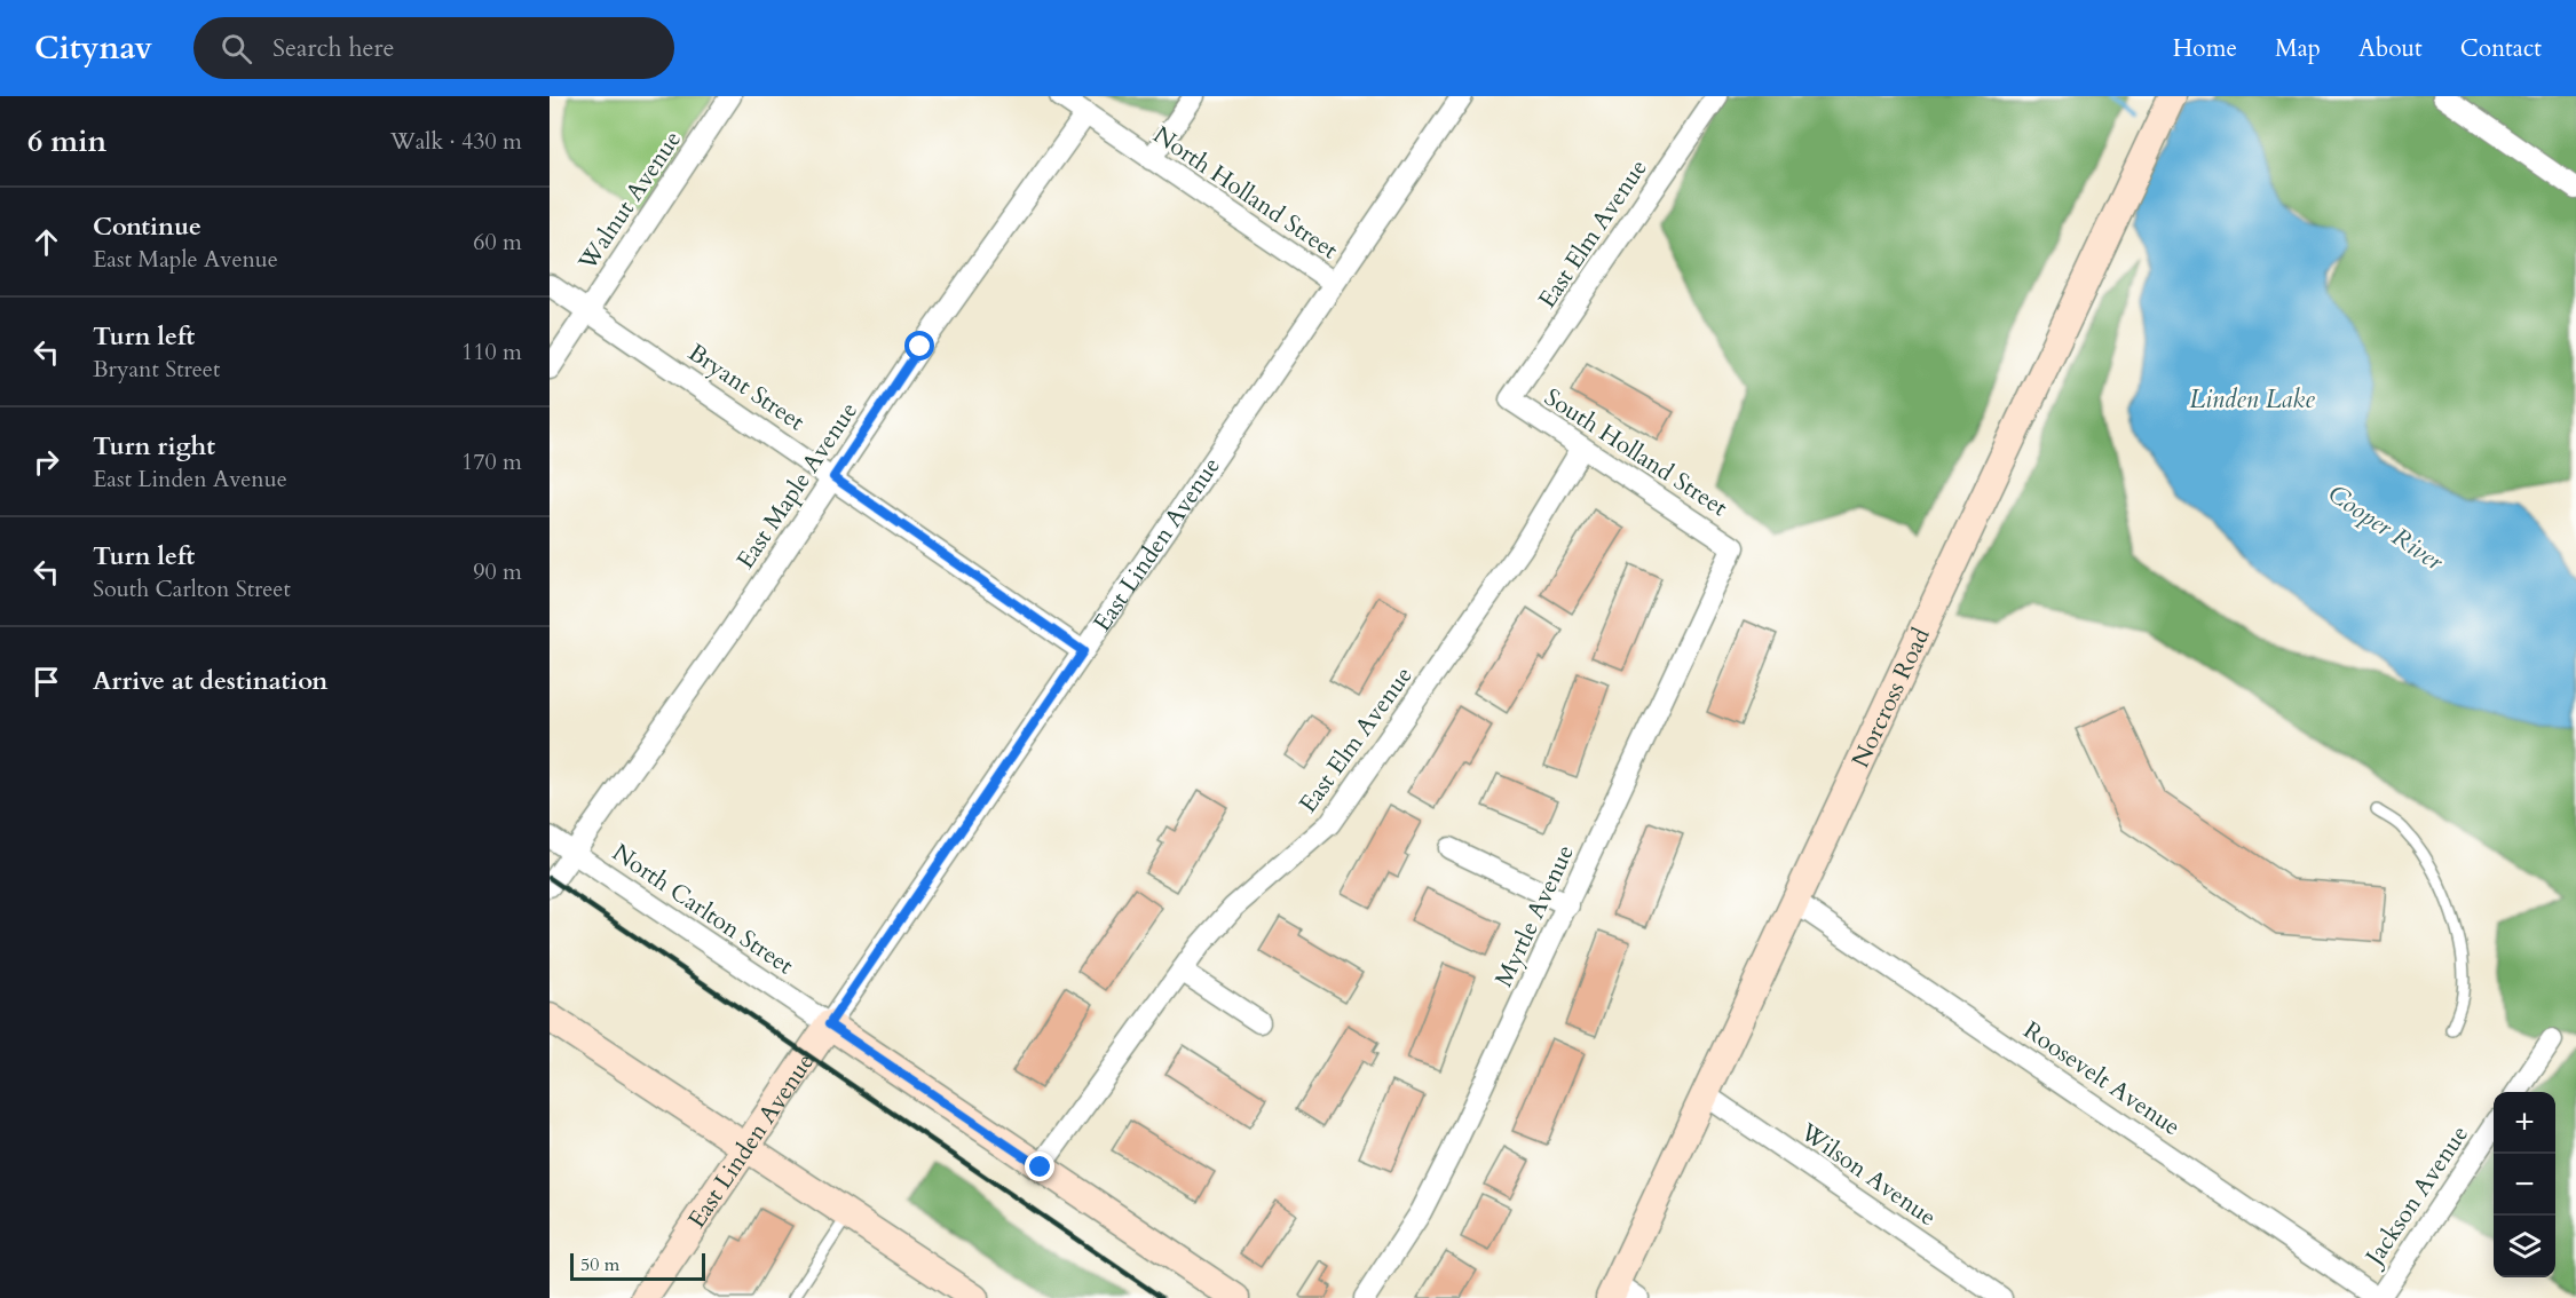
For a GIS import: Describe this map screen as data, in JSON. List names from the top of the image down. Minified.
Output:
{"streets":{"street":["North Holland Street","Walnut Avenue","East Elm Avenue","Bryant Street","South Holland Street","East Maple Avenue","East Linden Avenue","Norcross Road","North Carlton Street","Myrtle Avenue","Roosevelt Avenue","Wilson Avenue","Jackson Avenue"]},"crossings":[["North Holland Street","East Maple Avenue"],["North Holland Street","East Linden Avenue"],["Walnut Avenue","Bryant Street"],["East Elm Avenue","South Holland Street"],["Bryant Street","East Maple Avenue"],["Bryant Street","East Linden Avenue"],["South Holland Street","Myrtle Avenue"],["East Maple Avenue","North Carlton Street"],["East Linden Avenue","North Carlton Street"],["Norcross Road","Roosevelt Avenue"],["Norcross Road","Wilson Avenue"],["Roosevelt Avenue","Jackson Avenue"]],"water":["Linden Lake","Cooper River"],"scale_bar":"50 m","page":{"header":"Citynav","search":"Search here","nav":["Home","Map","About","Contact"],"heading":["6 min","Walk · 430 m"],"list":[["Continue","East Maple Avenue","60 m"],["Turn left","Bryant Street","110 m"],["Turn right","East Linden Avenue","170 m"],["Turn left","South Carlton Street","90 m"],"Arrive at destination"],"map_buttons":["+","−"],"scale":"50 m"}}
